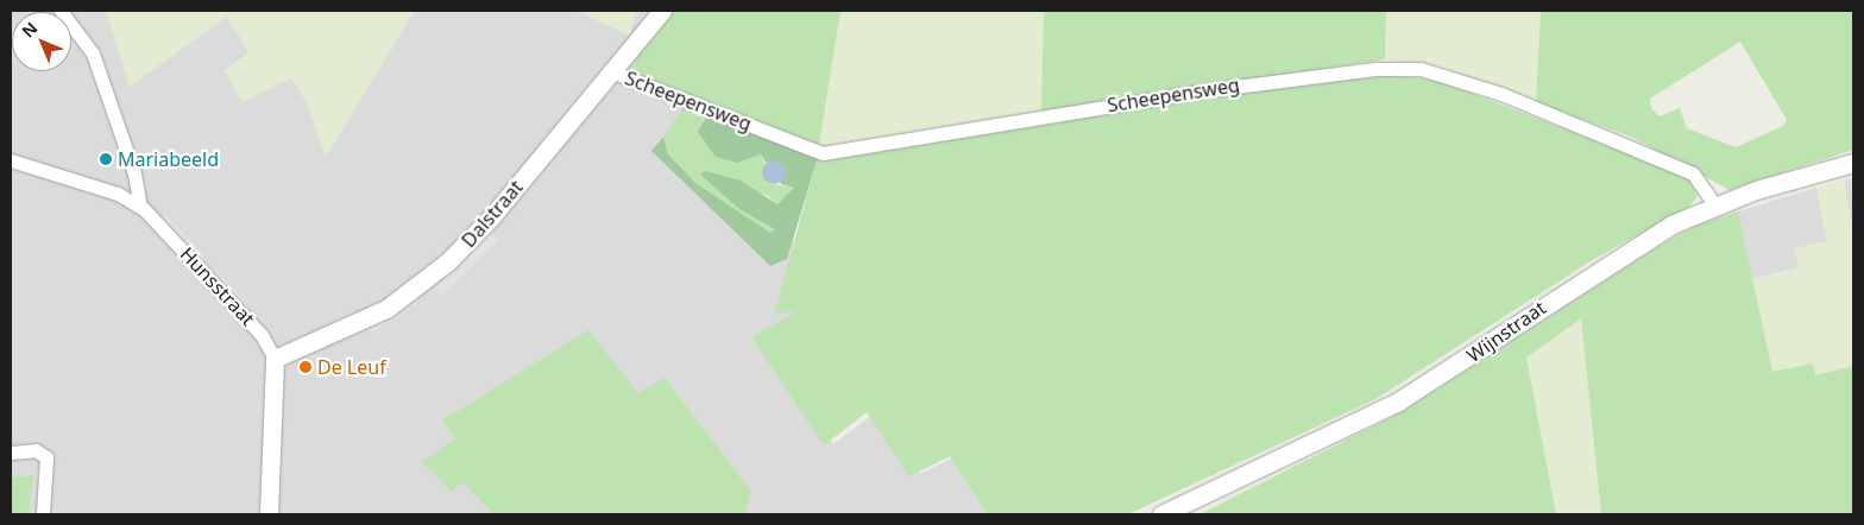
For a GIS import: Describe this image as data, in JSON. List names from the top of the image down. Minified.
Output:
{"streets":{"street":["Scheepensweg","Dalstraat","Hunsstraat","Wijnstraat"]},"crossings":[["Scheepensweg","Dalstraat"],["Scheepensweg","Wijnstraat"],["Dalstraat","Hunsstraat"]],"places":["Mariabeeld","De Leuf"],"north":"top left"}
